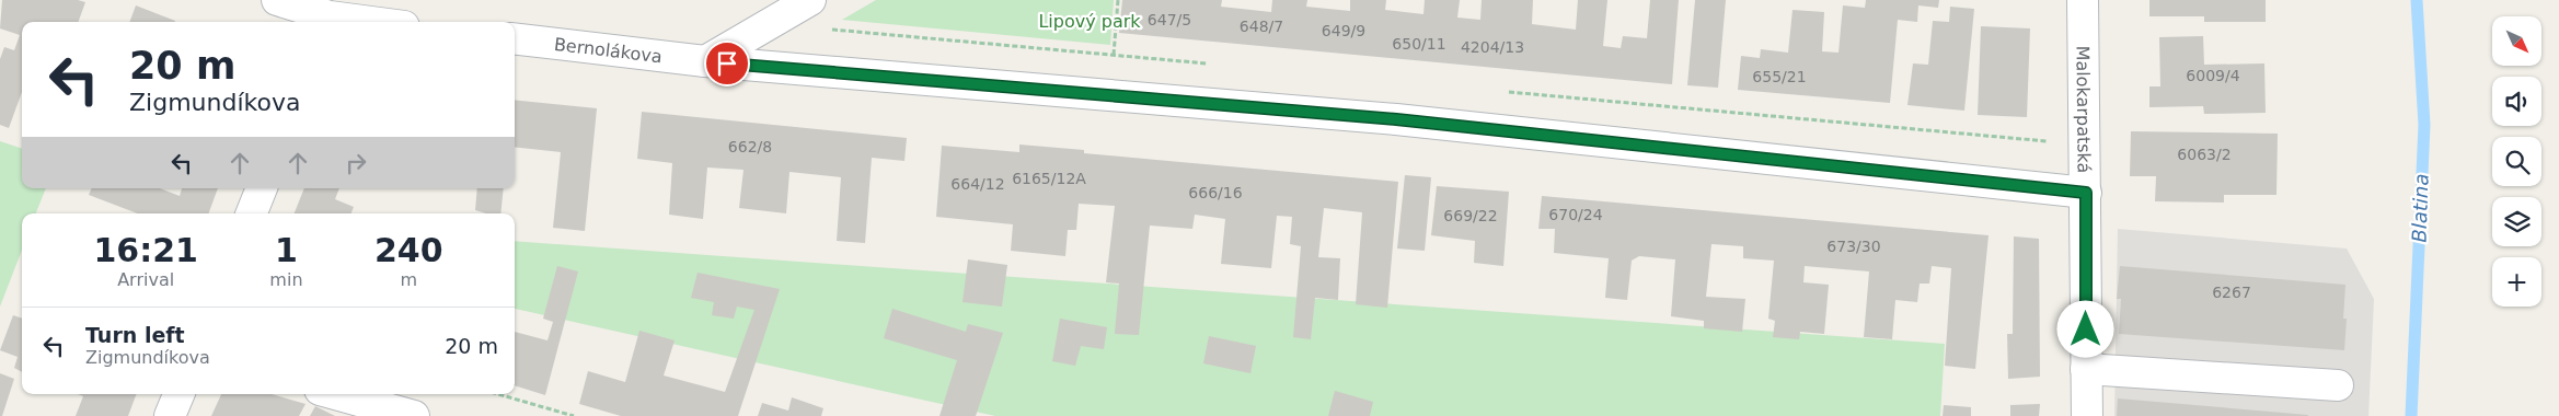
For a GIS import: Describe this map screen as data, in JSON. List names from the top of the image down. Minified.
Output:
{"streets":{"street":["Bernolákova","Malokarpatská"]},"crossings":[["Bernolákova","Malokarpatská"]],"water":["Blatina"],"parks":["Lipový park"],"house_numbers":["647/5","648/7","649/9","650/11","4204/13","6009/4","655/21","662/8","6063/2","6165/12A","664/12","666/16","670/24","669/22","673/30","6267"],"north":"bottom right","page":{"map_buttons":"+","turn":["20 m","Zigmundíkova"],"eta":["16:21","Arrival","1","min","240","m"],"list":[{"name":"Turn left","note":"Zigmundíkova","value":"20 m"}]}}
